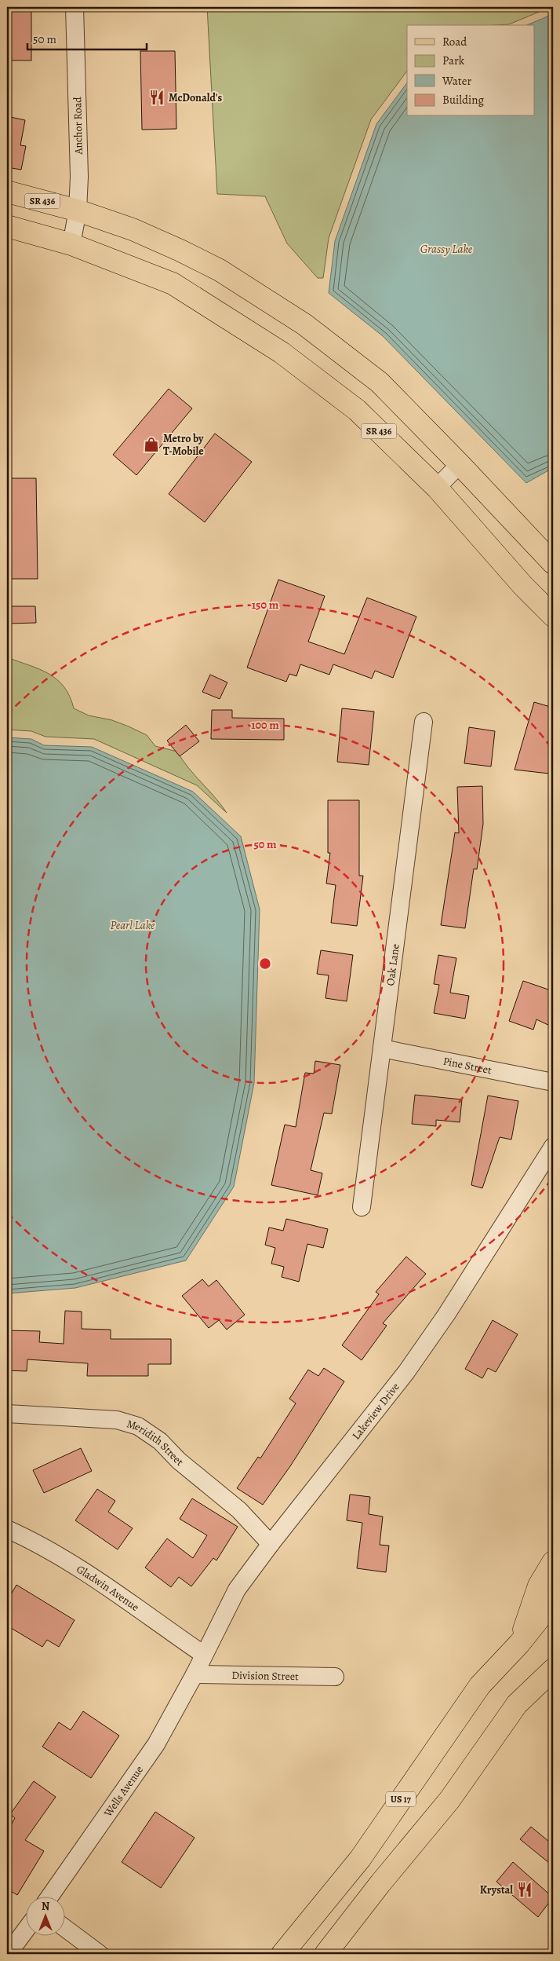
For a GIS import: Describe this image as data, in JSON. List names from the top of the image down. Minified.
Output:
{"streets":{"main road":["SR 436","US 17"],"street":["Anchor Road","Oak Lane","Pine Street","Lakeview Drive","Meridith Street","Gladwin Avenue","Division Street","Wells Avenue"]},"crossings":[["Anchor Road","SR 436"],["Oak Lane","Pine Street"],["Lakeview Drive","Meridith Street"],["Lakeview Drive","Gladwin Avenue"],["Lakeview Drive","Division Street"],["Lakeview Drive","Wells Avenue"],["Division Street","Wells Avenue"]],"water":["Grassy Lake","Pearl Lake"],"places":{"restaurant":["McDonald's","Krystal"],"shop":["Metro by T-Mobile"]},"legend":["Road","Park","Water","Building"],"scale_bar":"50 m","north":"top","rings":["150 m","100 m","50 m"]}
